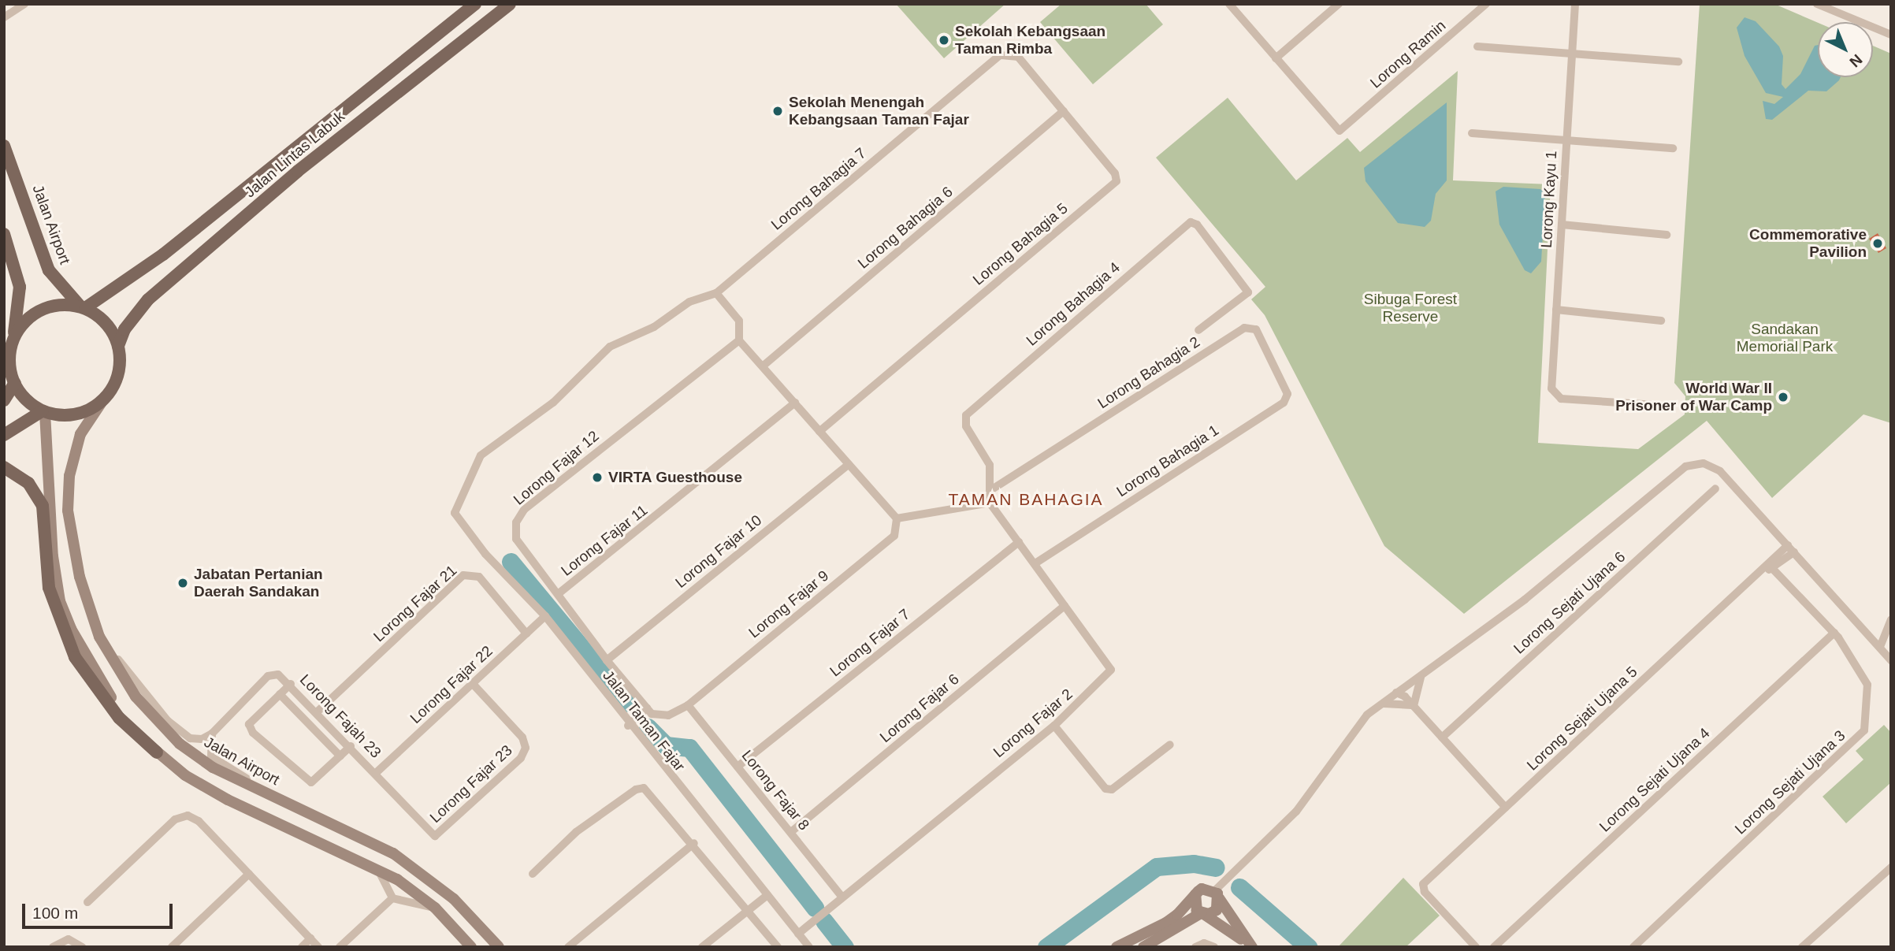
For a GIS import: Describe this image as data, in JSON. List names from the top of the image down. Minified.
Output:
{"streets":{"main road":["Jalan Lintas Labuk","Jalan Airport"],"street":["Lorong Ramin","Lorong Bahagia 7","Lorong Kayu 1","Lorong Bahagia 6","Lorong Bahagia 5","Lorong Bahagia 4","Lorong Bahagia 2","Lorong Bahagia 1","Lorong Fajar 12","Lorong Fajar 11","Lorong Fajar 10","Lorong Sejati Ujana 6","Lorong Fajar 21","Lorong Fajar 9","Lorong Fajar 7","Lorong Fajar 22","Lorong Fajar 6","Lorong Fajah 23","Lorong Sejati Ujana 5","Jalan Taman Fajar","Lorong Fajar 2","Lorong Sejati Ujana 4","Lorong Sejati Ujana 3","Lorong Fajar 23","Lorong Fajar 8"]},"crossings":[["Jalan Lintas Labuk","Jalan Airport"],["Lorong Bahagia 7","Lorong Bahagia 5"],["Lorong Bahagia 7","Jalan Taman Fajar"],["Lorong Bahagia 6","Lorong Bahagia 5"],["Lorong Bahagia 4","Lorong Bahagia 2"],["Lorong Bahagia 2","Lorong Bahagia 1"],["Lorong Bahagia 1","Lorong Fajar 2"],["Lorong Fajar 12","Lorong Fajar 11"],["Lorong Fajar 12","Lorong Fajar 10"],["Lorong Fajar 21","Lorong Fajar 22"],["Lorong Fajar 21","Lorong Fajah 23"],["Lorong Fajar 9","Lorong Fajar 8"],["Lorong Fajar 7","Lorong Fajar 2"],["Lorong Fajar 7","Lorong Fajar 8"],["Lorong Fajar 22","Lorong Fajah 23"],["Lorong Fajar 22","Jalan Taman Fajar"],["Lorong Fajar 22","Lorong Fajar 23"],["Lorong Fajar 6","Lorong Fajar 2"],["Lorong Fajar 6","Lorong Fajar 8"],["Lorong Fajah 23","Lorong Fajar 23"],["Lorong Sejati Ujana 5","Lorong Sejati Ujana 3"],["Jalan Taman Fajar","Lorong Fajar 2"],["Lorong Fajar 2","Lorong Fajar 8"],["Lorong Sejati Ujana 4","Lorong Sejati Ujana 3"]],"districts":["TAMAN BAHAGIA"],"parks":["Sibuga Forest Reserve","Sandakan Memorial Park"],"places":["Sekolah Kebangsaan Taman Rimba","Sekolah Menengah Kebangsaan Taman Fajar","Commemorative Pavilion","World War II Prisoner of War Camp","VIRTA Guesthouse","Jabatan Pertanian Daerah Sandakan"],"scale_bar":"100 m","north":"bottom right"}
